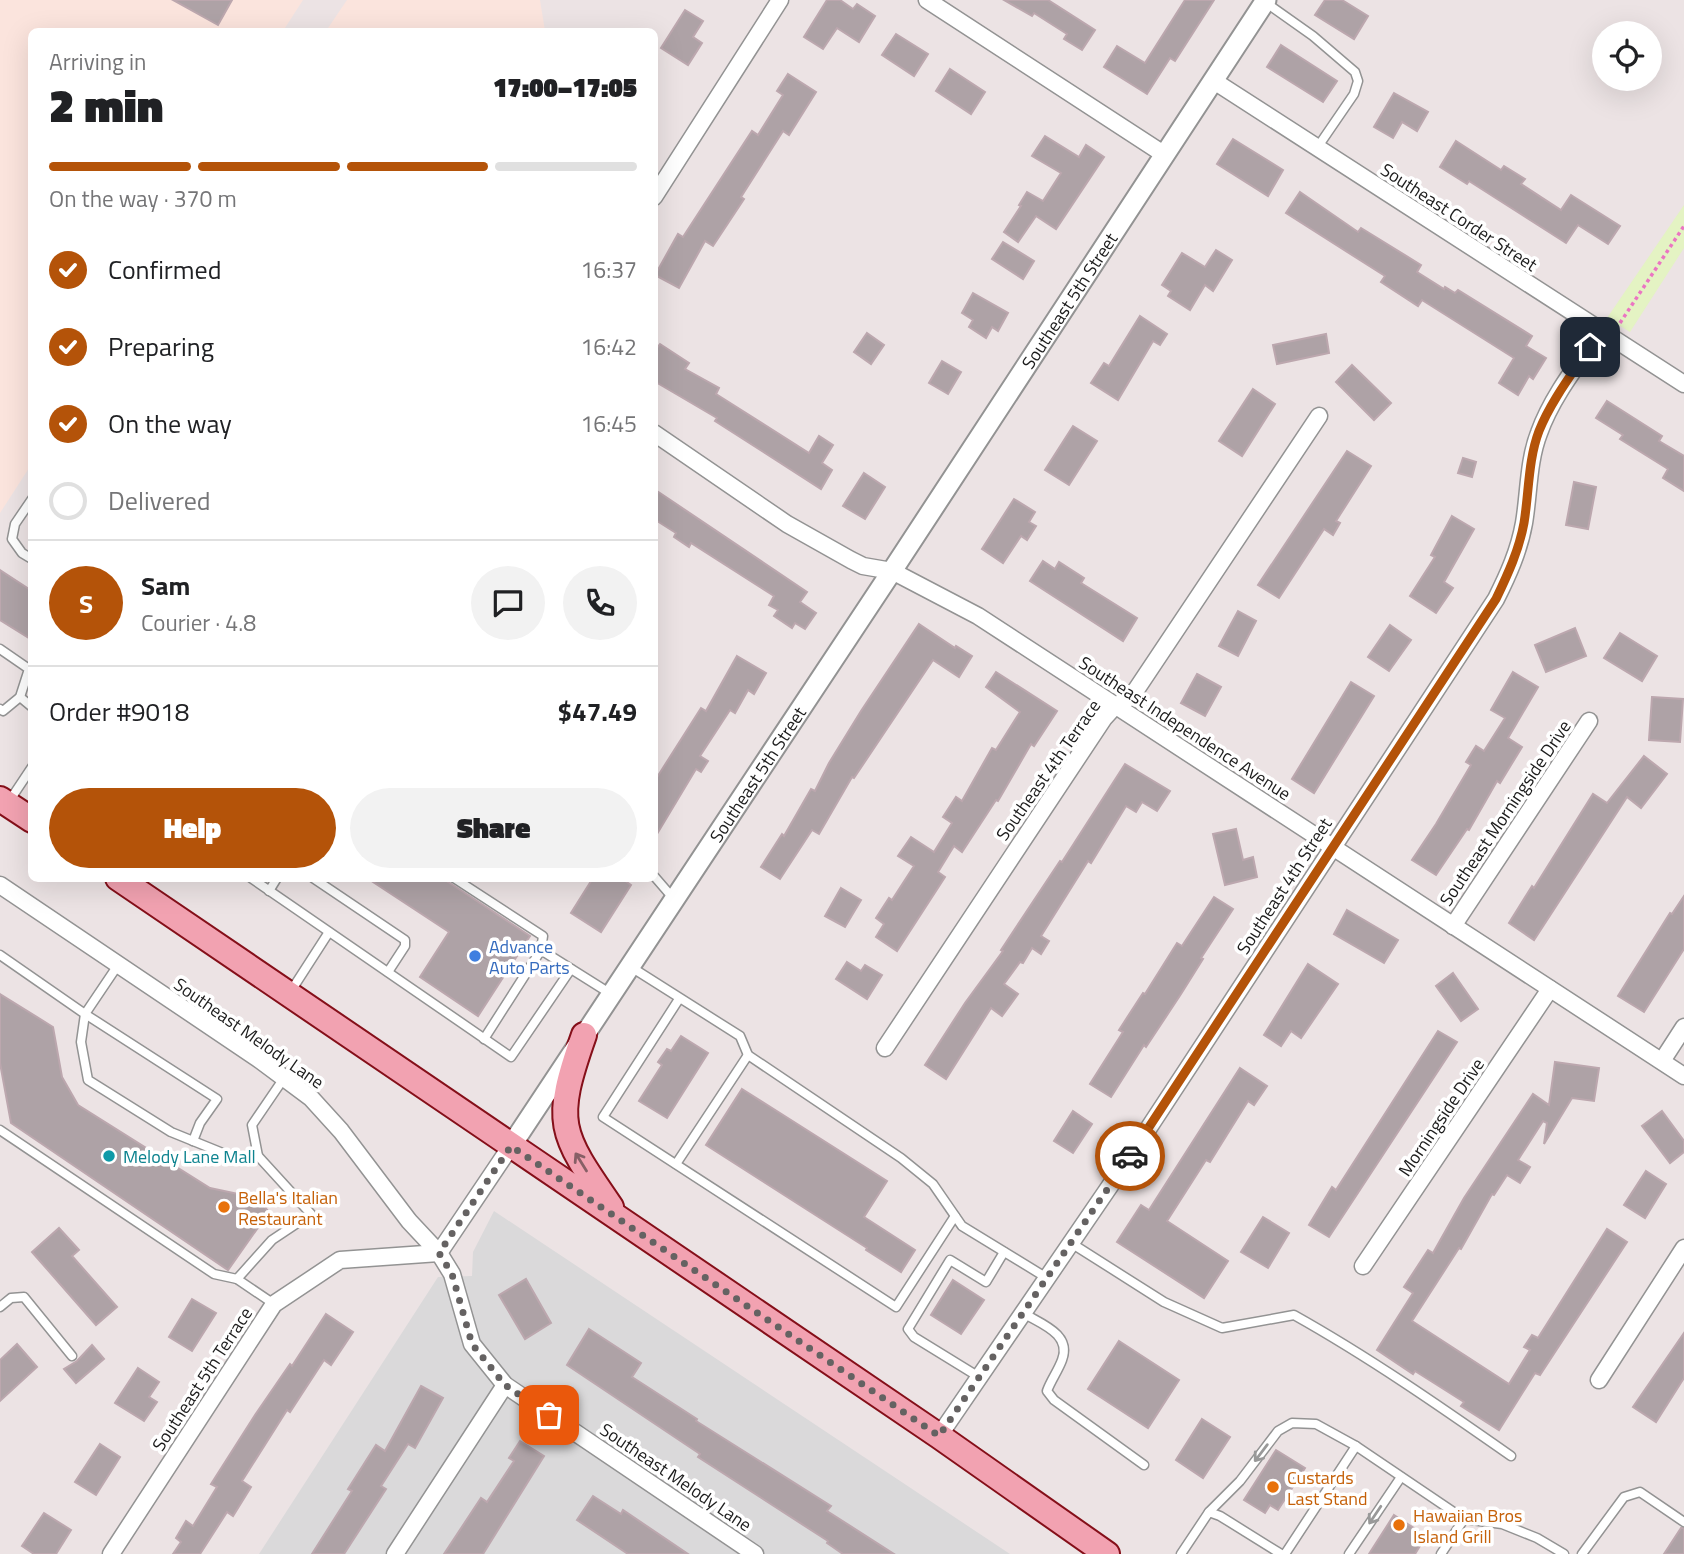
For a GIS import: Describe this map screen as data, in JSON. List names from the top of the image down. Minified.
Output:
{"streets":{"street":["Southeast Corder Street","Southeast 5th Street","Southeast Independence Avenue","Southeast 4th Terrace","Southeast Morningside Drive","Southeast 4th Street","Southeast Melody Lane","Morningside Drive","Southeast 5th Terrace"]},"crossings":[["Southeast Corder Street","Southeast 5th Street"],["Southeast Corder Street","Southeast 4th Street"],["Southeast 5th Street","Southeast Independence Avenue"],["Southeast 5th Street","Southeast Melody Lane"],["Southeast 5th Street","Southeast 5th Terrace"],["Southeast Independence Avenue","Southeast 4th Terrace"],["Southeast Independence Avenue","Southeast Morningside Drive"],["Southeast Independence Avenue","Southeast 4th Street"],["Southeast Independence Avenue","Morningside Drive"],["Southeast Melody Lane","Southeast 5th Terrace"]],"places":["Advance Auto Parts","Melody Lane Mall","Bella's Italian Restaurant","Custards Last Stand","Hawaiian Bros Island Grill"],"page":{"heading":["2 min","Arriving in","17:00–17:05"],"panel":["Sam","Courier · 4.8","Order #9018","$47.49"],"bar":"On the way · 370 m","list":[["Confirmed","16:37"],["Preparing","16:42"],["On the way","16:45"],"Delivered"],"round":"S","buttons":["Help","Share"]}}
